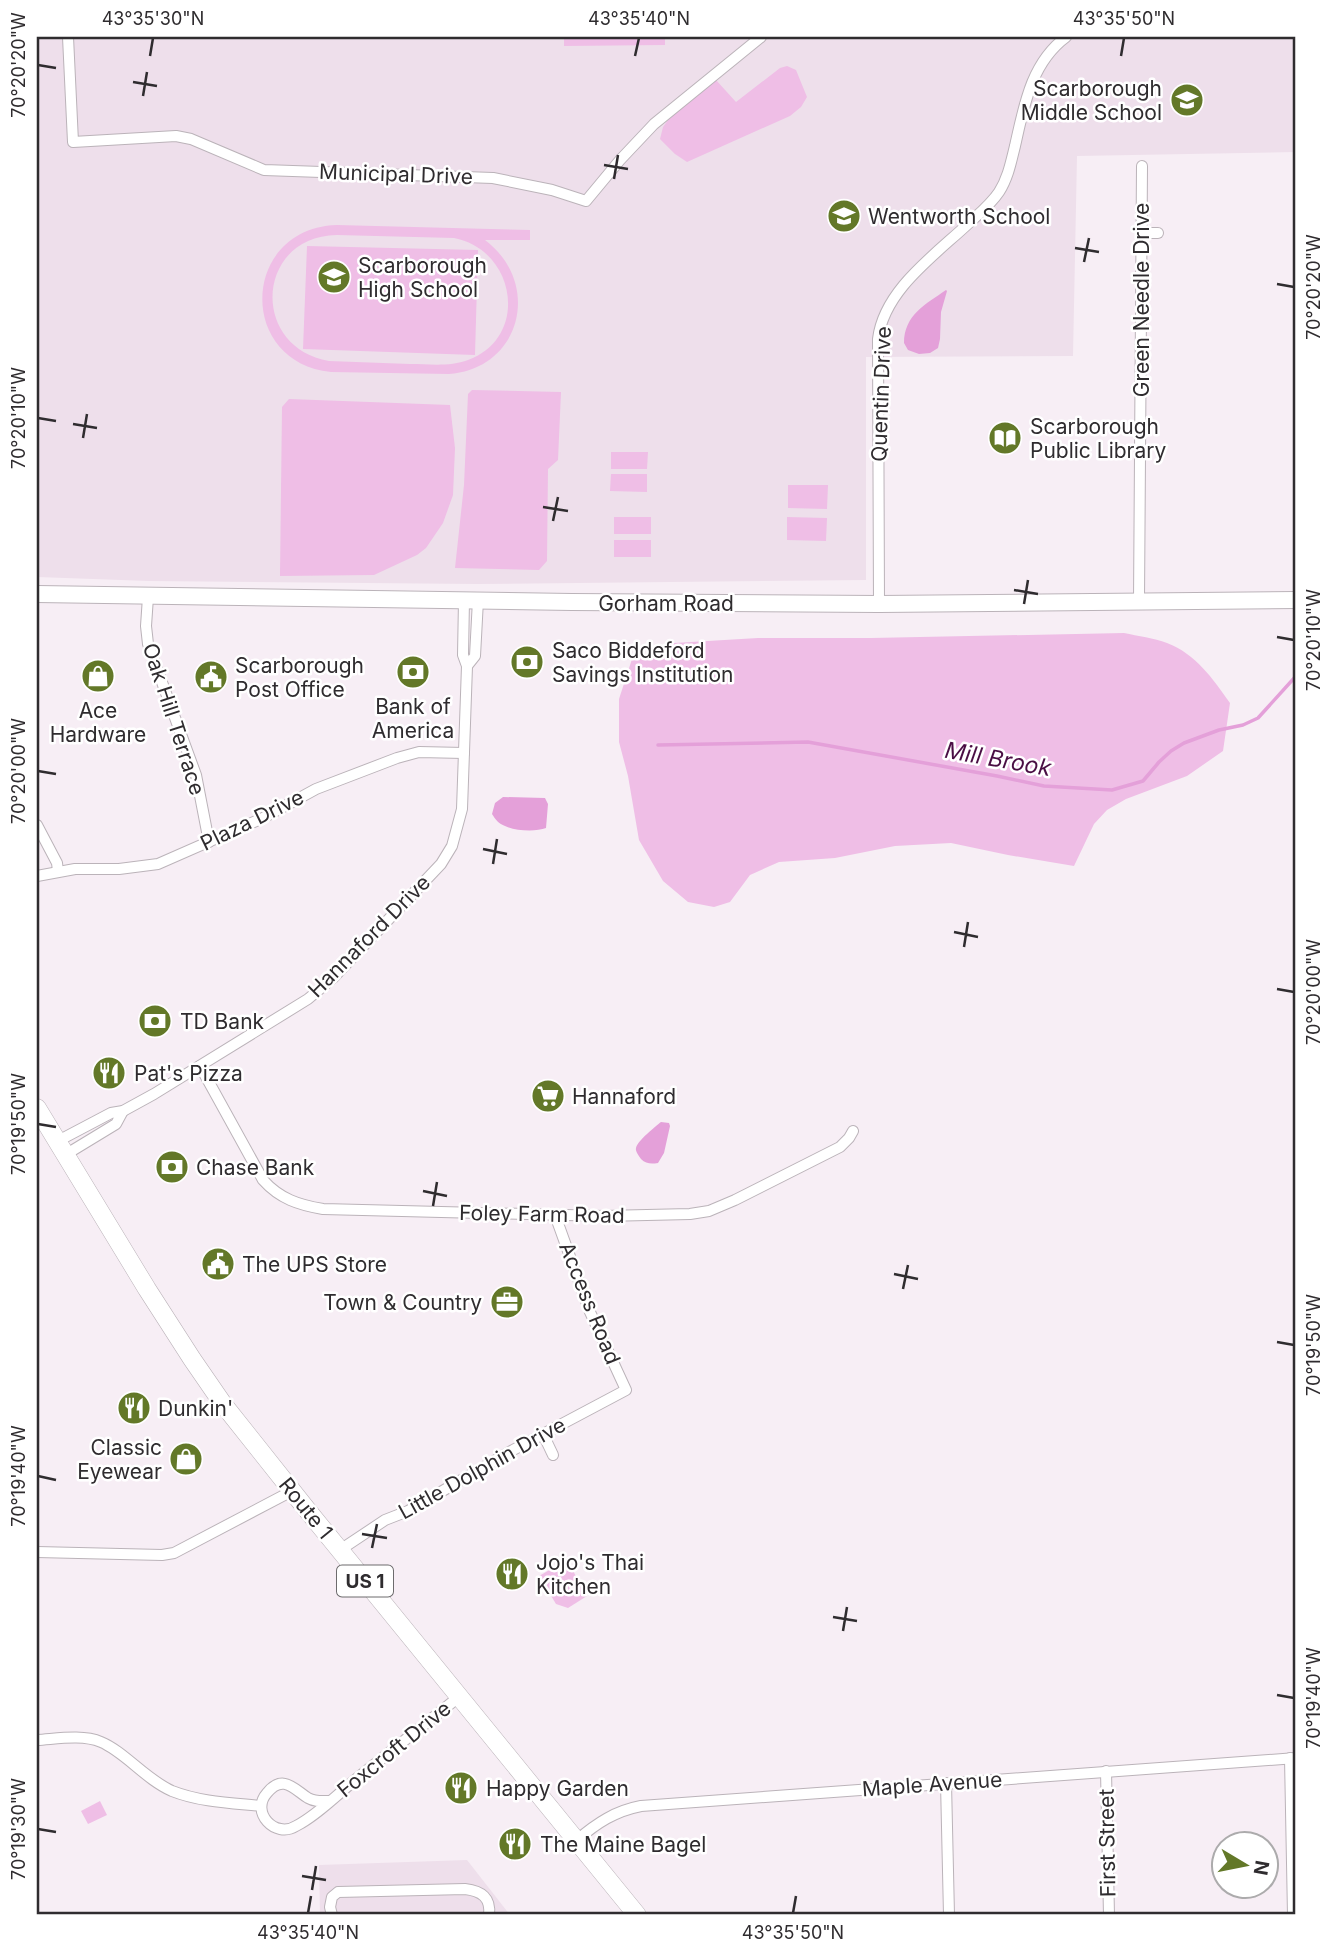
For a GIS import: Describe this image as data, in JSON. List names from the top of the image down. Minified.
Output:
{"streets":{"main road":["Gorham Road","Route 1","US 1"],"street":["Municipal Drive","Green Needle Drive","Quentin Drive","Oak Hill Terrace","Plaza Drive","Hannaford Drive","Foley Farm Road","Access Road","Little Dolphin Drive","Foxcroft Drive","Maple Avenue","First Street"]},"crossings":[["Green Needle Drive","Gorham Road"],["Quentin Drive","Gorham Road"],["Gorham Road","Oak Hill Terrace"],["Gorham Road","Hannaford Drive"],["Oak Hill Terrace","Plaza Drive"],["Plaza Drive","Hannaford Drive"],["Hannaford Drive","Foley Farm Road"],["Hannaford Drive","Route 1"],["Foley Farm Road","Access Road"],["Access Road","Little Dolphin Drive"],["Little Dolphin Drive","Route 1"],["Route 1","Foxcroft Drive"],["Route 1","Maple Avenue"],["Maple Avenue","First Street"]],"water":["Mill Brook"],"places":{"school or university":["Scarborough Middle School","Wentworth School","Scarborough High School"],"library":["Scarborough Public Library"],"bank":["Saco Biddeford Savings Institution","Bank of America","TD Bank","Chase Bank"],"shop":["Ace Hardware","Classic Eyewear"],"public building":["Scarborough Post Office","The UPS Store"],"restaurant":["Pat's Pizza","Dunkin'","Jojo's Thai Kitchen","Happy Garden","The Maine Bagel"],"supermarket":["Hannaford"],"office":["Town & Country"]},"north":"right","coordinates":["43°35'30\"N","43°35'40\"N","43°35'50\"N","70°20'20\"W","70°20'10\"W","70°20'00\"W","70°19'50\"W","70°19'40\"W","70°19'30\"W"]}
